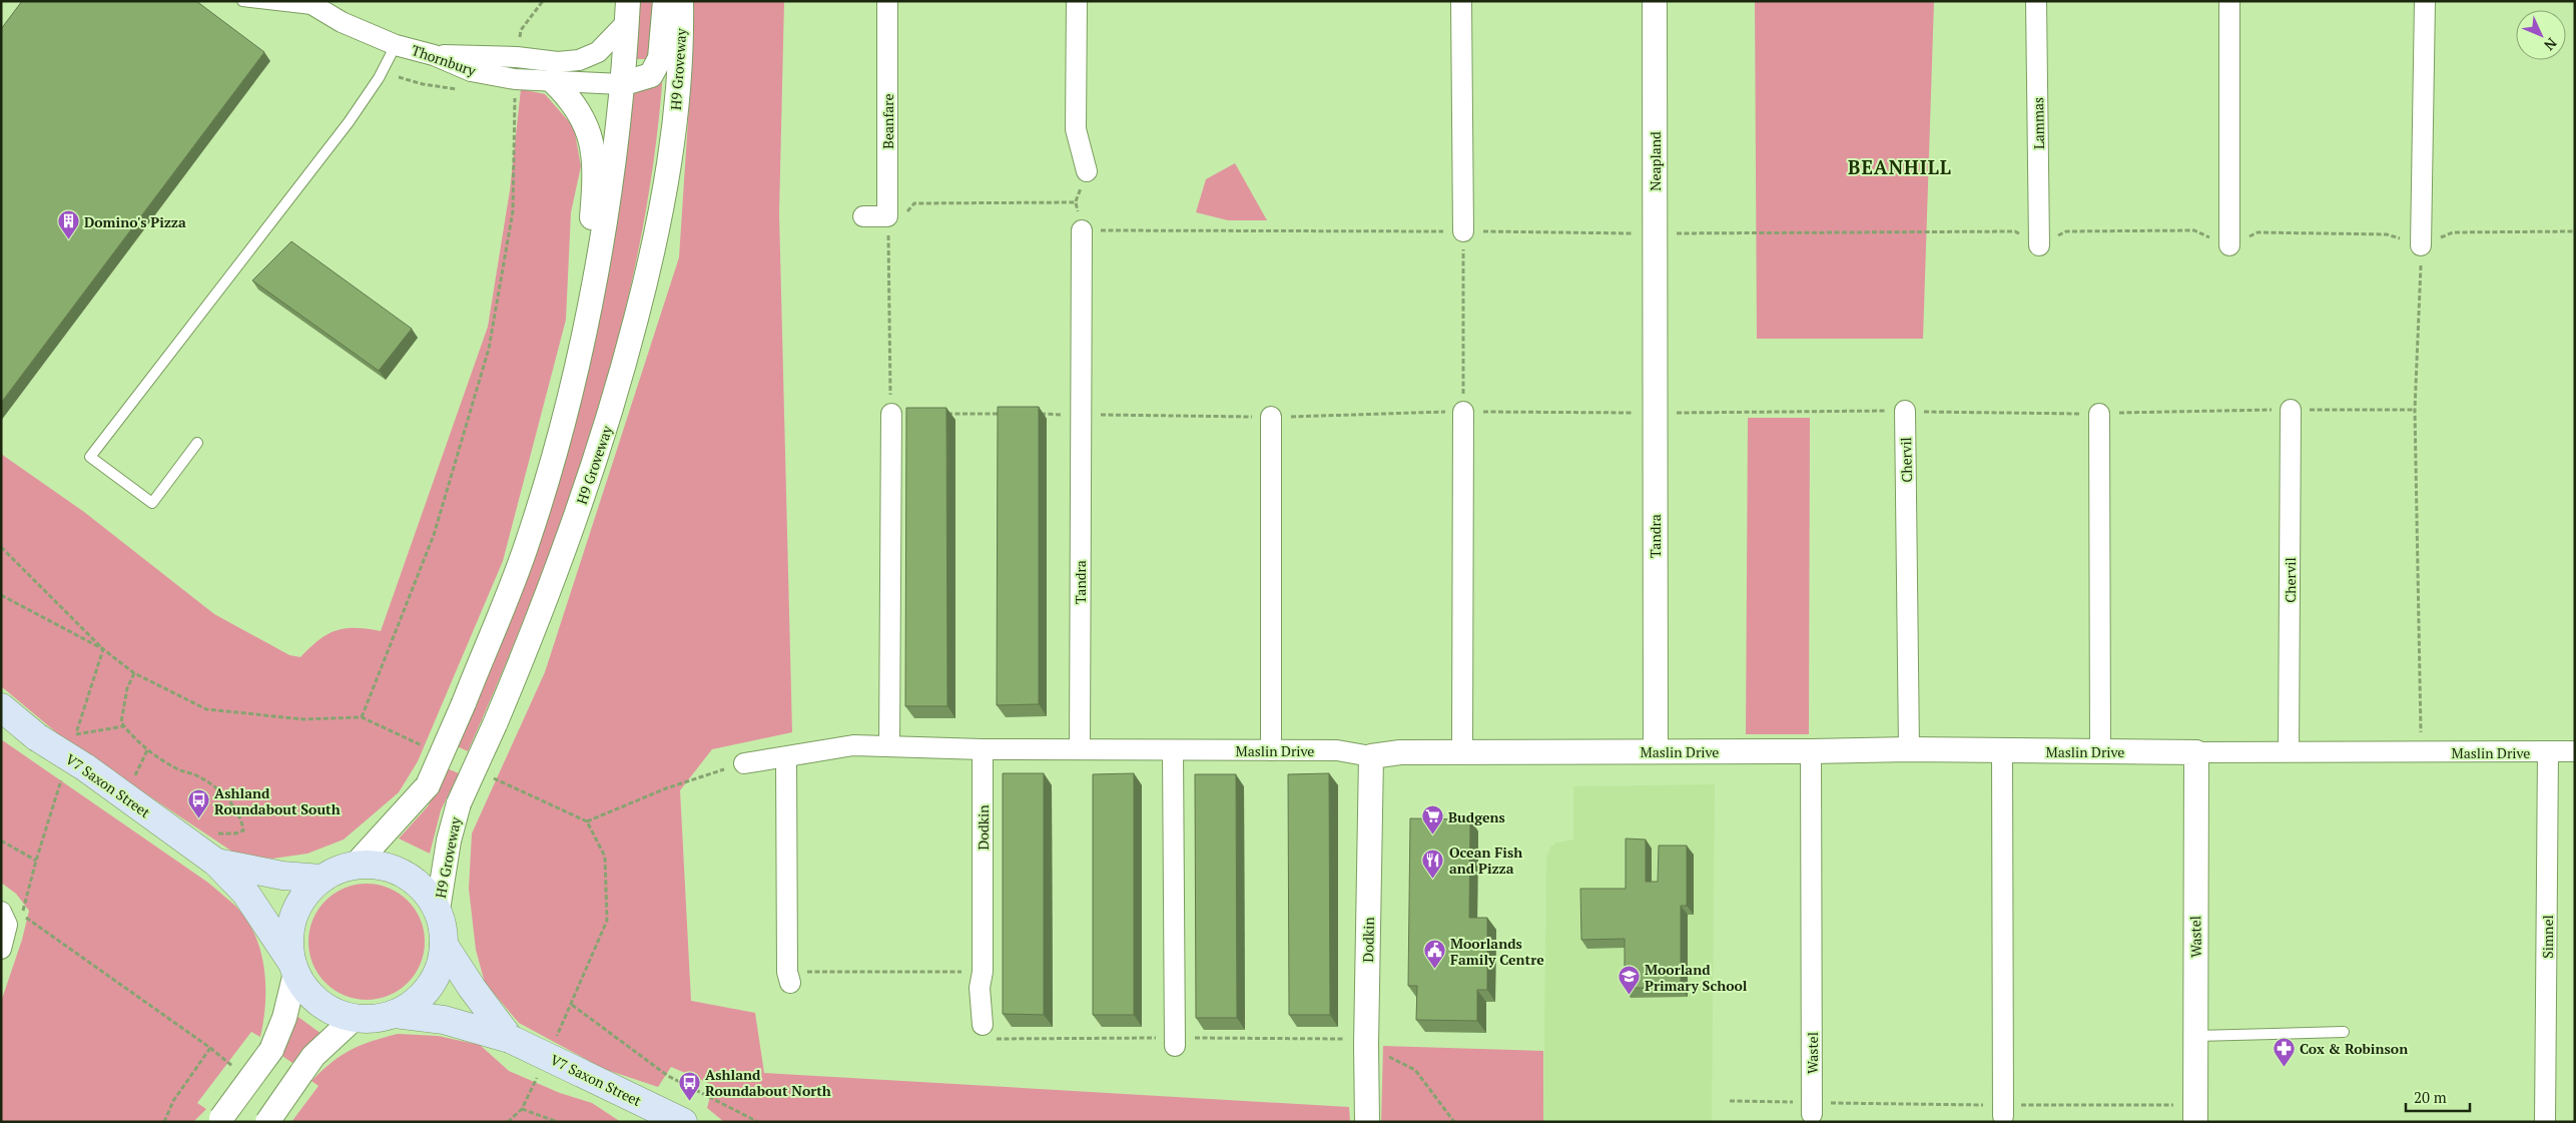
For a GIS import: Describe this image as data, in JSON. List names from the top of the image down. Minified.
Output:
{"streets":{"main road":["V7 Saxon Street"],"street":["Thornbury","H9 Groveway","Beanfare","Lammas","Neapland","Chervil","Tandra","Maslin Drive","Dodkin","Wastel","Simnel"]},"crossings":[["H9 Groveway","V7 Saxon Street"],["Neapland","Tandra"],["Chervil","Maslin Drive"],["Tandra","Maslin Drive"],["Maslin Drive","Dodkin"],["Maslin Drive","Wastel"],["Maslin Drive","Simnel"]],"districts":["BEANHILL"],"places":{"building":["Domino's Pizza"],"bus stop":["Ashland Roundabout South","Ashland Roundabout North"],"supermarket":["Budgens"],"restaurant":["Ocean Fish and Pizza"],"public building":["Moorlands Family Centre"],"school or university":["Moorland Primary School"],"pharmacy":["Cox & Robinson"]},"scale_bar":"20 m","north":"bottom right"}
